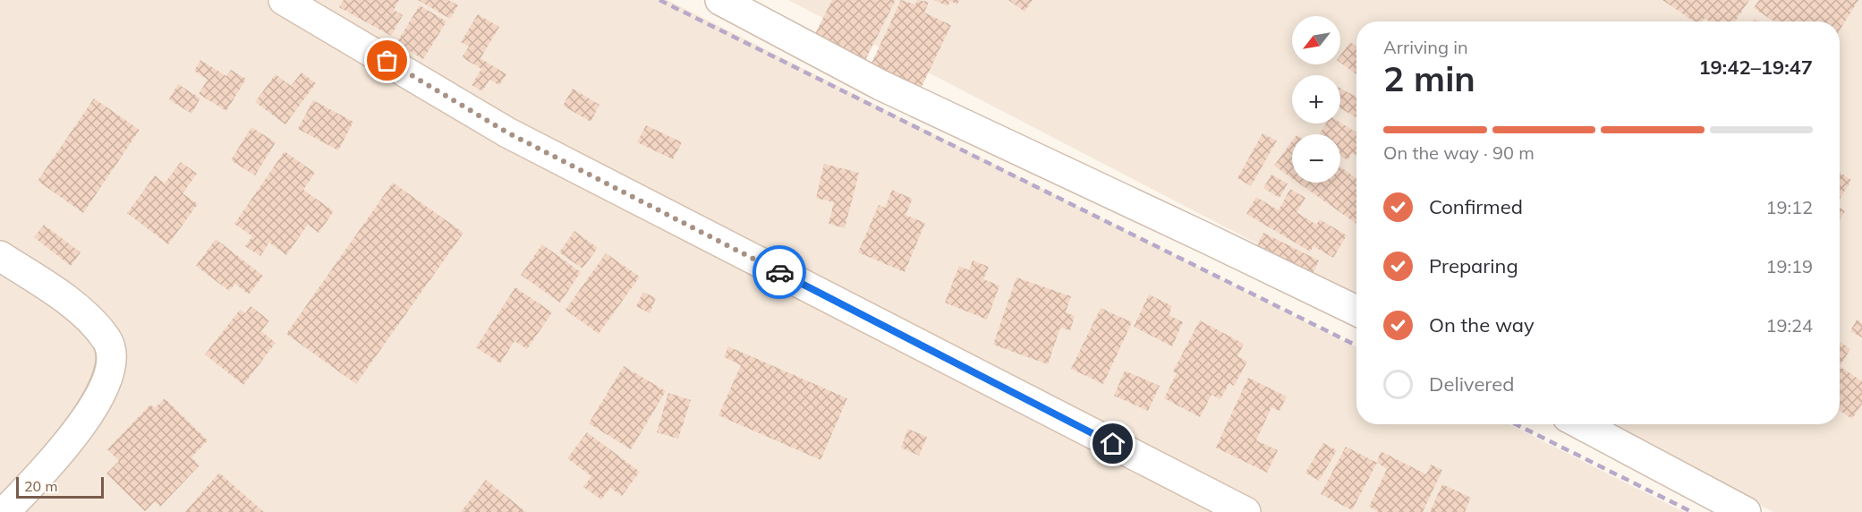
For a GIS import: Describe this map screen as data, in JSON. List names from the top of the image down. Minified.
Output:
{"scale_bar":"20 m","north":"bottom left","page":{"map_buttons":["+","−"],"heading":["2 min","Arriving in","19:42–19:47"],"bar":"On the way · 90 m","list":[["Confirmed","19:12"],["Preparing","19:19"],["On the way","19:24"],"Delivered"],"scale":"20 m"}}
